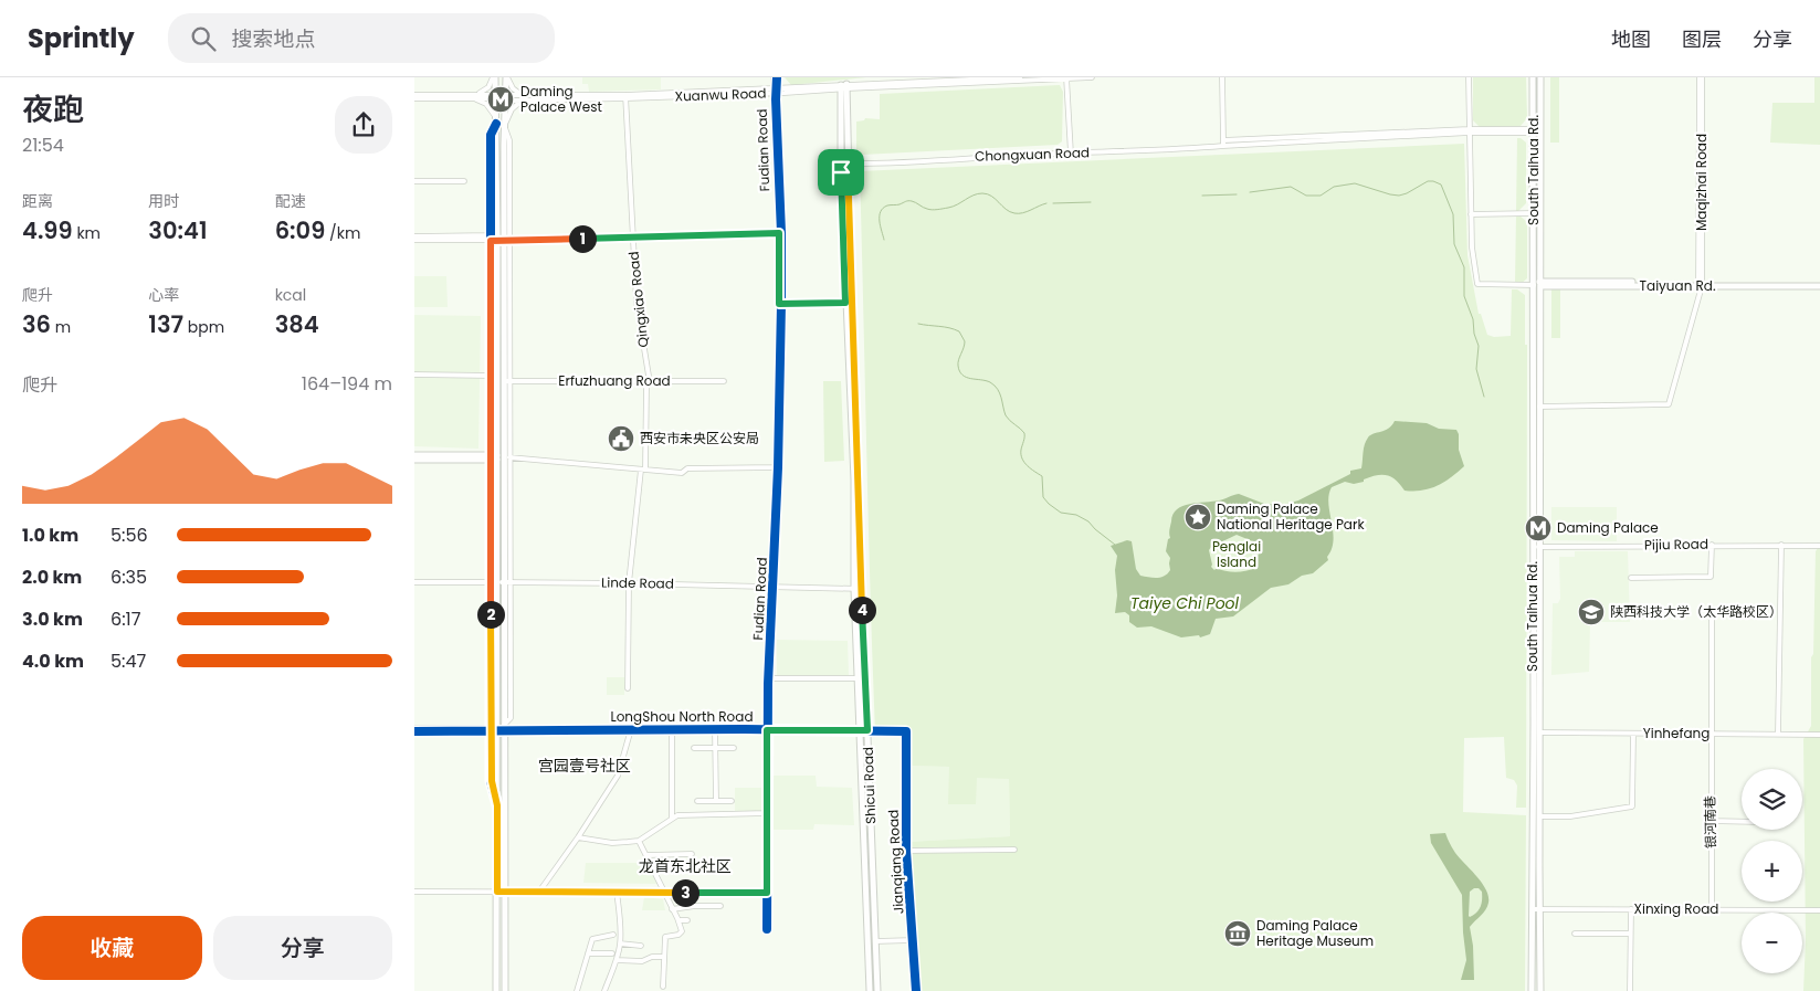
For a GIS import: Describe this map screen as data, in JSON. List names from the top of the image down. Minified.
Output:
{"streets":{"main road":["South Taihua Rd.","Taiyuan Rd.","Shicui Road"],"street":["Xuanwu Road","Fudian Road","Chongxuan Road","Maqizhai Road","Qingxiao Road","Erfuzhuang Road","Pijiu Road","Linde Road","LongShou North Road","Yinhefang","银河南巷","Jianqiang Road","Xinxing Road"]},"crossings":[["Xuanwu Road","Fudian Road"],["Xuanwu Road","Qingxiao Road"],["Xuanwu Road","Shicui Road"],["Fudian Road","Linde Road"],["Fudian Road","LongShou North Road"],["Chongxuan Road","South Taihua Rd."],["Chongxuan Road","Shicui Road"],["South Taihua Rd.","Maqizhai Road"],["South Taihua Rd.","Taiyuan Rd."],["South Taihua Rd.","Pijiu Road"],["South Taihua Rd.","Yinhefang"],["South Taihua Rd.","Xinxing Road"],["Maqizhai Road","Taiyuan Rd."],["Qingxiao Road","Erfuzhuang Road"],["Qingxiao Road","Linde Road"],["Linde Road","Shicui Road"],["LongShou North Road","Shicui Road"],["LongShou North Road","Jianqiang Road"],["Yinhefang","银河南巷"],["银河南巷","Xinxing Road"]],"districts":["宫园壹号社区","龙首东北社区"],"water":["Taiye Chi Pool"],"parks":["Penglai Island"],"places":{"metro station":["Daming Palace West","Daming Palace"],"public building":["西安市未央区公安局"],"place":["Daming Palace National Heritage Park"],"school or university":["陕西科技大学（太华路校区）"],"museum":["Daming Palace Heritage Museum"]},"page":{"header":"Sprintly","search":"搜索地点","nav":["地图","图层","分享"],"heading":["夜跑","21:54"],"stats":[["距离","4.99 km"],["用时","30:41"],["配速","6:09 /km"],["爬升","36 m"],["心率","137 bpm"],["kcal","384"]],"pins":["1","4","2","3"],"chart":["爬升","164–194 m"],"list":[{"name":"1.0 km","note":"5:56"},{"name":"2.0 km","note":"6:35"},{"name":"3.0 km","note":"6:17"},{"name":"4.0 km","note":"5:47"}],"map_buttons":["+","−"],"buttons":["收藏","分享"]}}
